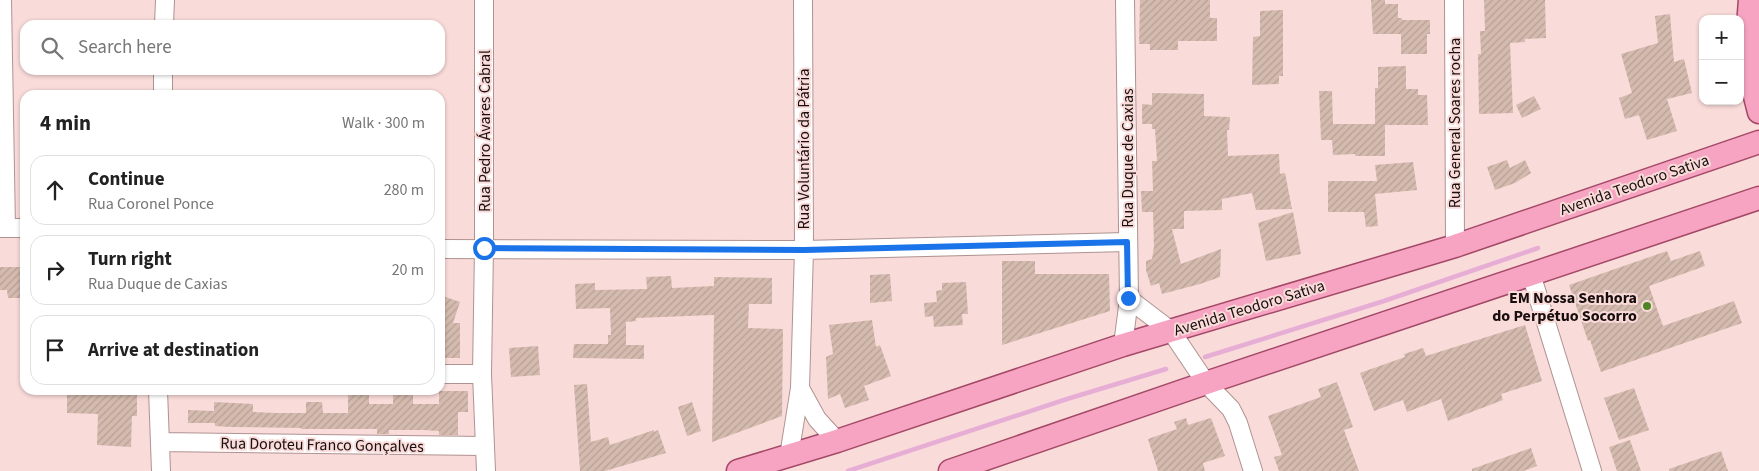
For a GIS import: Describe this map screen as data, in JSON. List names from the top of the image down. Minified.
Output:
{"streets":{"main road":["Avenida Teodoro Sativa"],"street":["Rua General Soares rocha","Rua Pedro Ávares Cabral","Rua Voluntário da Pátria","Rua Duque de Caxias","Rua Doroteu Franco Gonçalves"]},"crossings":[["Rua General Soares rocha","Avenida Teodoro Sativa"],["Rua Pedro Ávares Cabral","Rua Doroteu Franco Gonçalves"],["Rua Voluntário da Pátria","Avenida Teodoro Sativa"],["Rua Duque de Caxias","Avenida Teodoro Sativa"]],"places":["EM Nossa Senhora do Perpétuo Socorro"],"page":{"map_buttons":["+","−"],"search":"Search here","heading":["4 min","Walk · 300 m"],"list":[["Continue","Rua Coronel Ponce","280 m"],["Turn right","Rua Duque de Caxias","20 m"],"Arrive at destination"]}}
